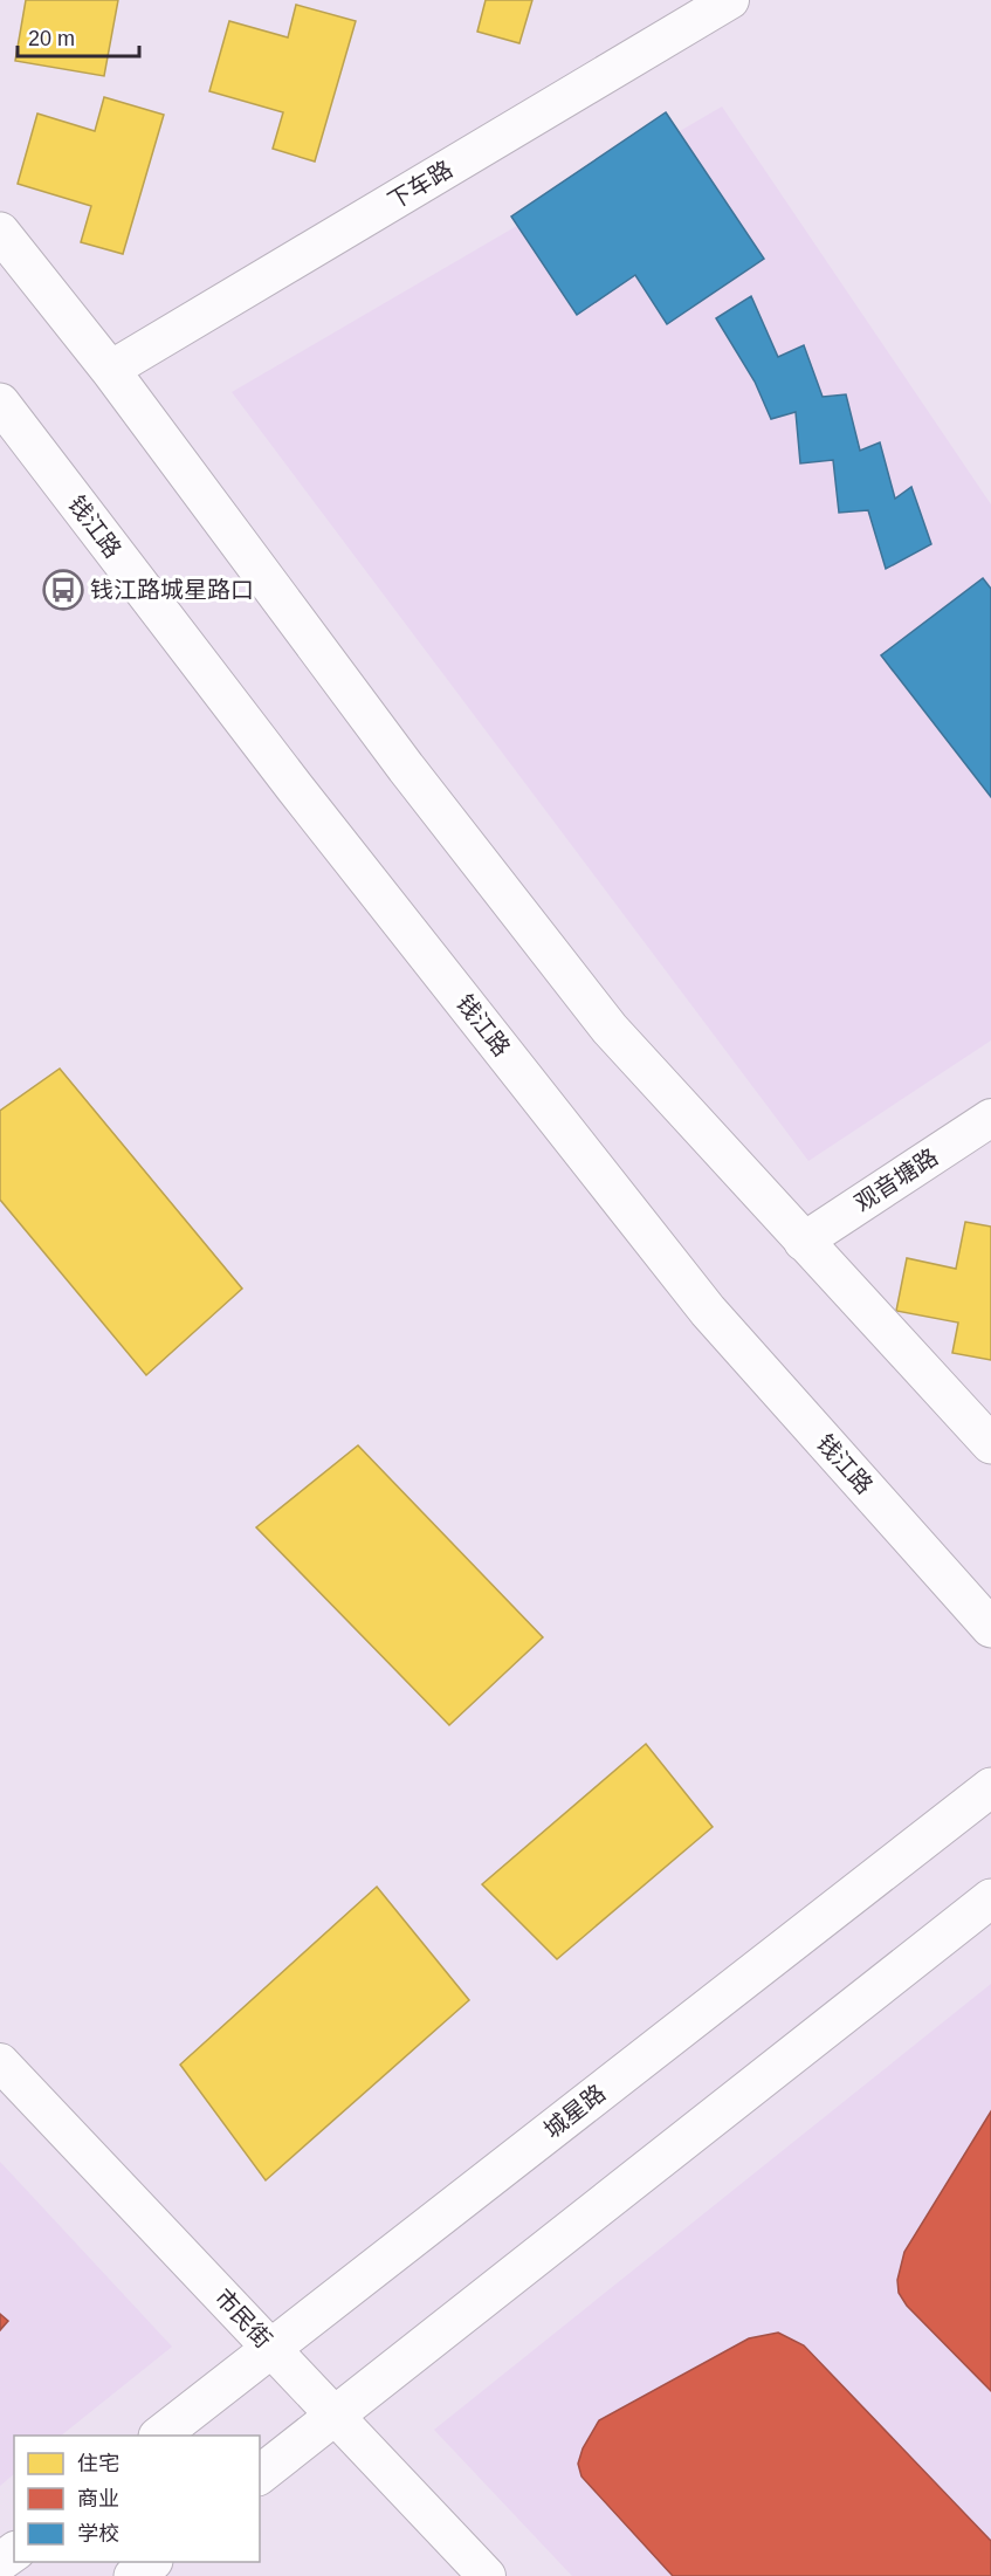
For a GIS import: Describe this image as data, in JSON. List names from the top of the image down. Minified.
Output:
{"streets":{"main road":["钱江路","城星路"],"street":["下车路","观音塘路","市民街"]},"crossings":[["城星路","市民街"]],"places":{"bus stop":["钱江路城星路口"]},"legend":["住宅","商业","学校"],"scale_bar":"20 m"}
